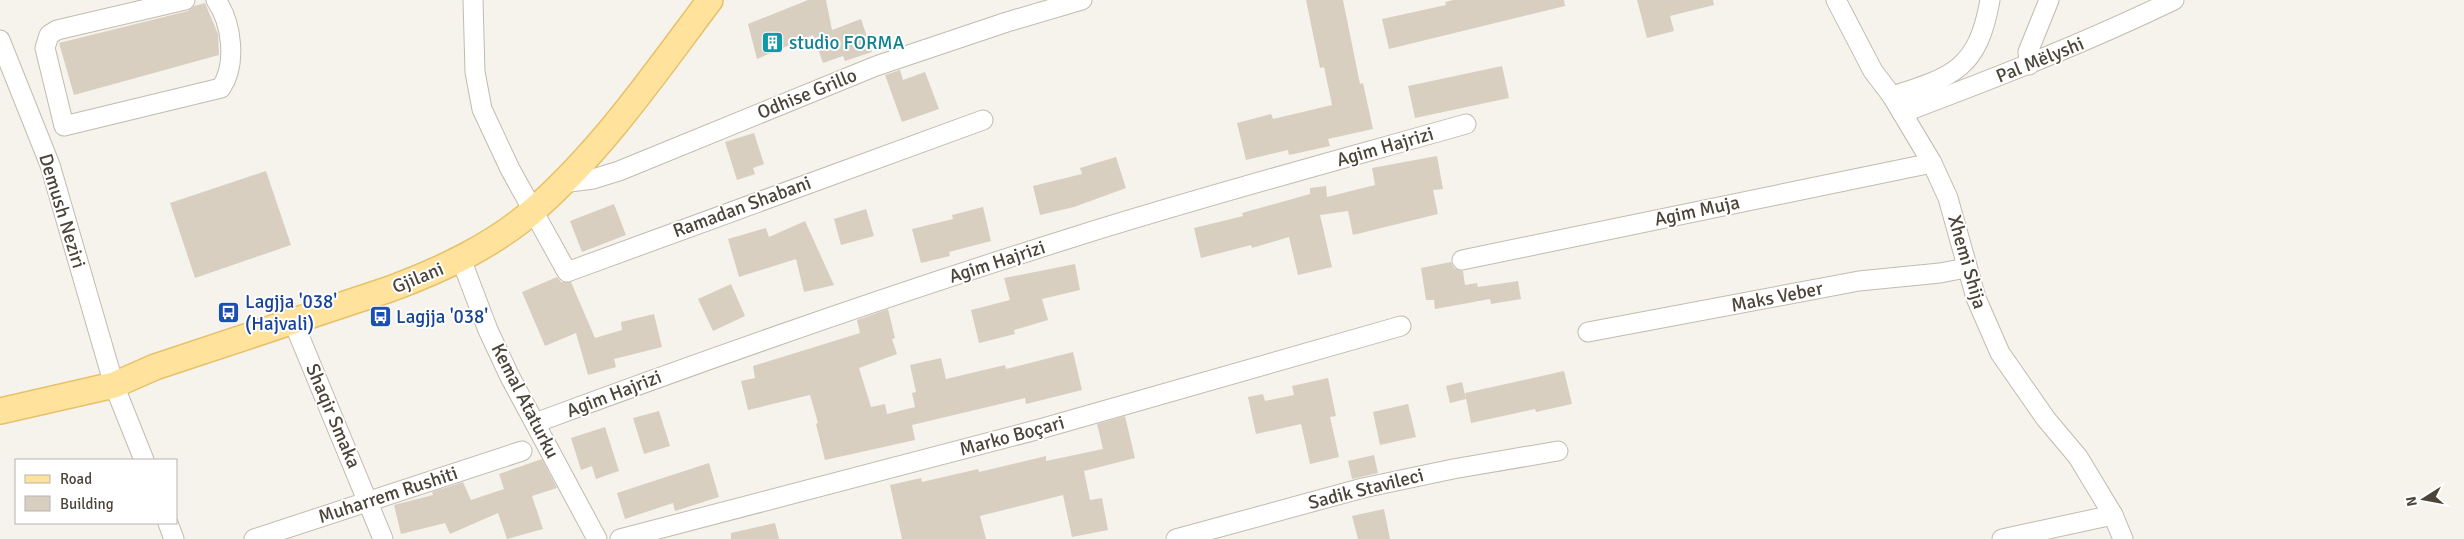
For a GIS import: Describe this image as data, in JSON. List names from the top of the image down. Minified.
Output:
{"streets":{"main road":["Gjilani"],"street":["Pal Mëlyshi","Odhise Grillo","Agim Hajrizi","Ramadan Shabani","Demush Neziri","Agim Muja","Xhemi Shija","Maks Veber","Kemal Ataturku","Shaqir Smaka","Marko Boçari","Sadik Stavileci","Muharrem Rushiti"]},"crossings":[["Pal Mëlyshi","Xhemi Shija"],["Odhise Grillo","Gjilani"],["Agim Hajrizi","Kemal Ataturku"],["Ramadan Shabani","Gjilani"],["Demush Neziri","Gjilani"],["Agim Muja","Xhemi Shija"],["Xhemi Shija","Maks Veber"],["Gjilani","Kemal Ataturku"],["Gjilani","Shaqir Smaka"],["Shaqir Smaka","Muharrem Rushiti"]],"places":{"building":["studio FORMA"],"bus stop":["Lagjja '038' (Hajvali)","Lagjja '038'"]},"legend":["Road","Building"],"north":"left"}
